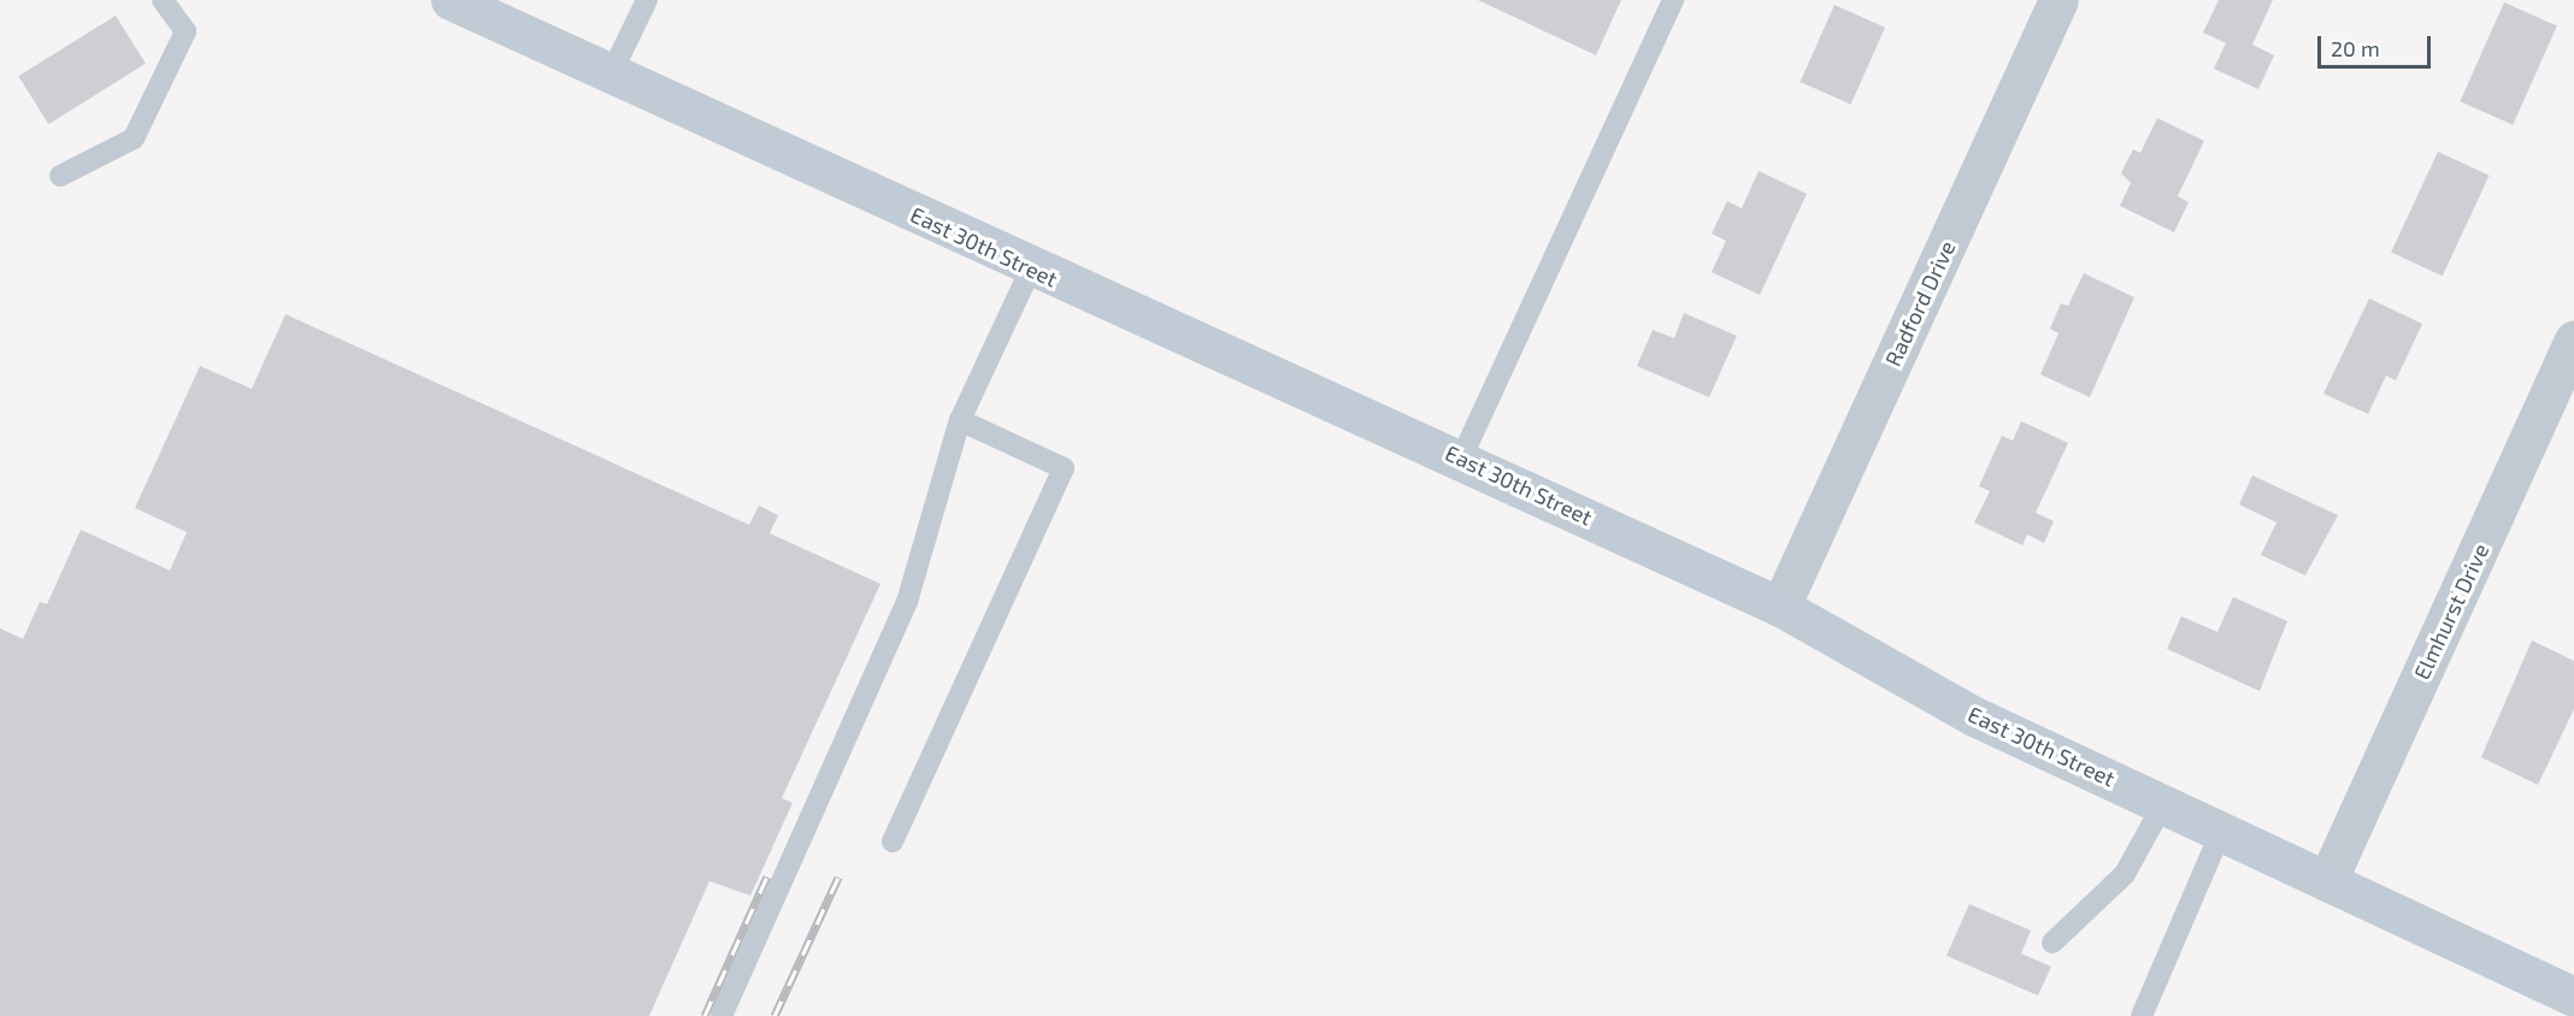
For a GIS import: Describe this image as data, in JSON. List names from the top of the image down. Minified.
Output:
{"streets":{"main road":["East 30th Street"],"street":["Radford Drive","Elmhurst Drive"]},"crossings":[["East 30th Street","Radford Drive"],["East 30th Street","Elmhurst Drive"]],"scale_bar":"20 m"}
